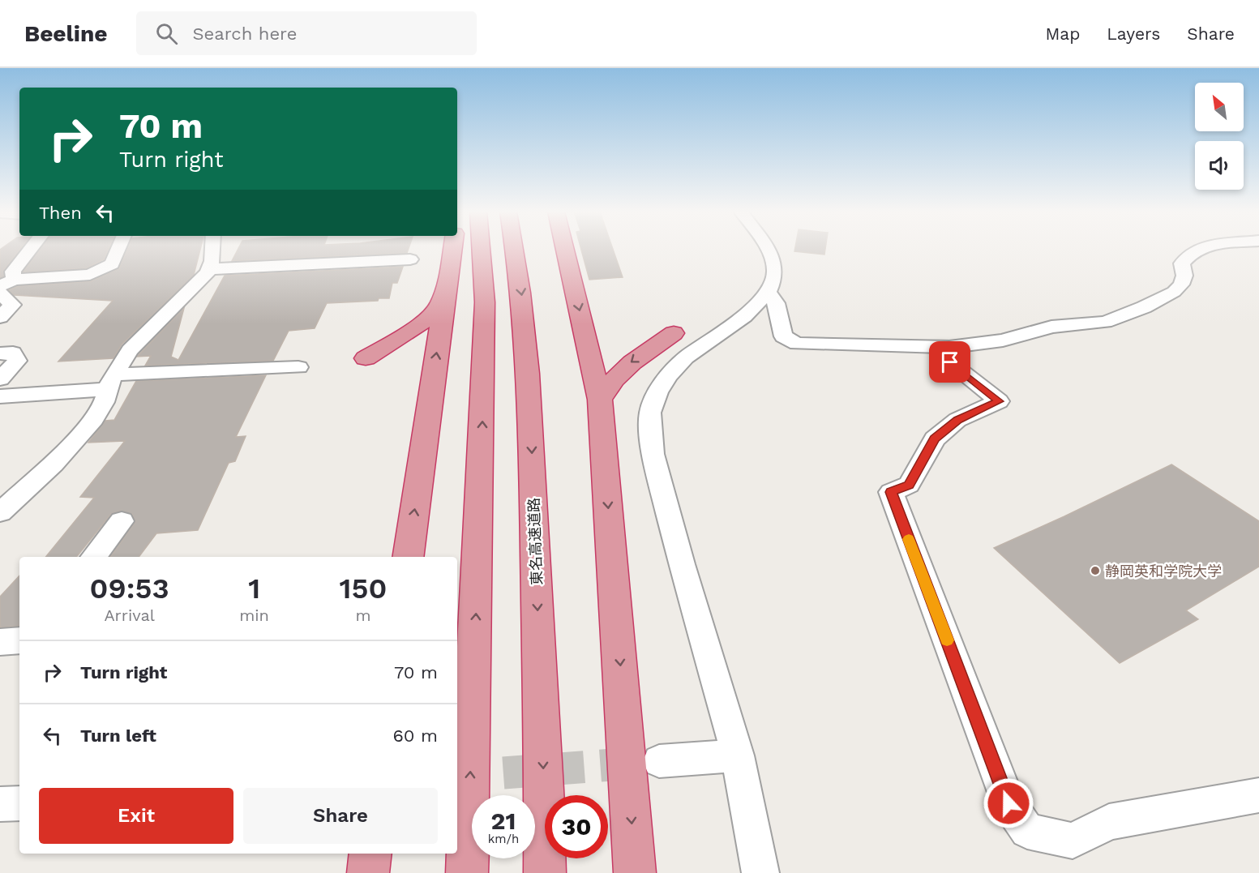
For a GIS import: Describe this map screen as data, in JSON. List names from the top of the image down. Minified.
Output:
{"streets":{"highway":["東名高速道路"]},"places":["静岡英和学院大学"],"north":"top left","page":{"header":"Beeline","search":"Search here","nav":["Map","Layers","Share"],"turn":["70 m","Turn right"],"then":"Then","eta":["09:53","Arrival","1","min","150","m"],"list":[{"name":"Turn right","value":"70 m"},{"name":"Turn left","value":"60 m"}],"buttons":["Exit","Share"],"speed":"21 km/h","limit":"30"}}
